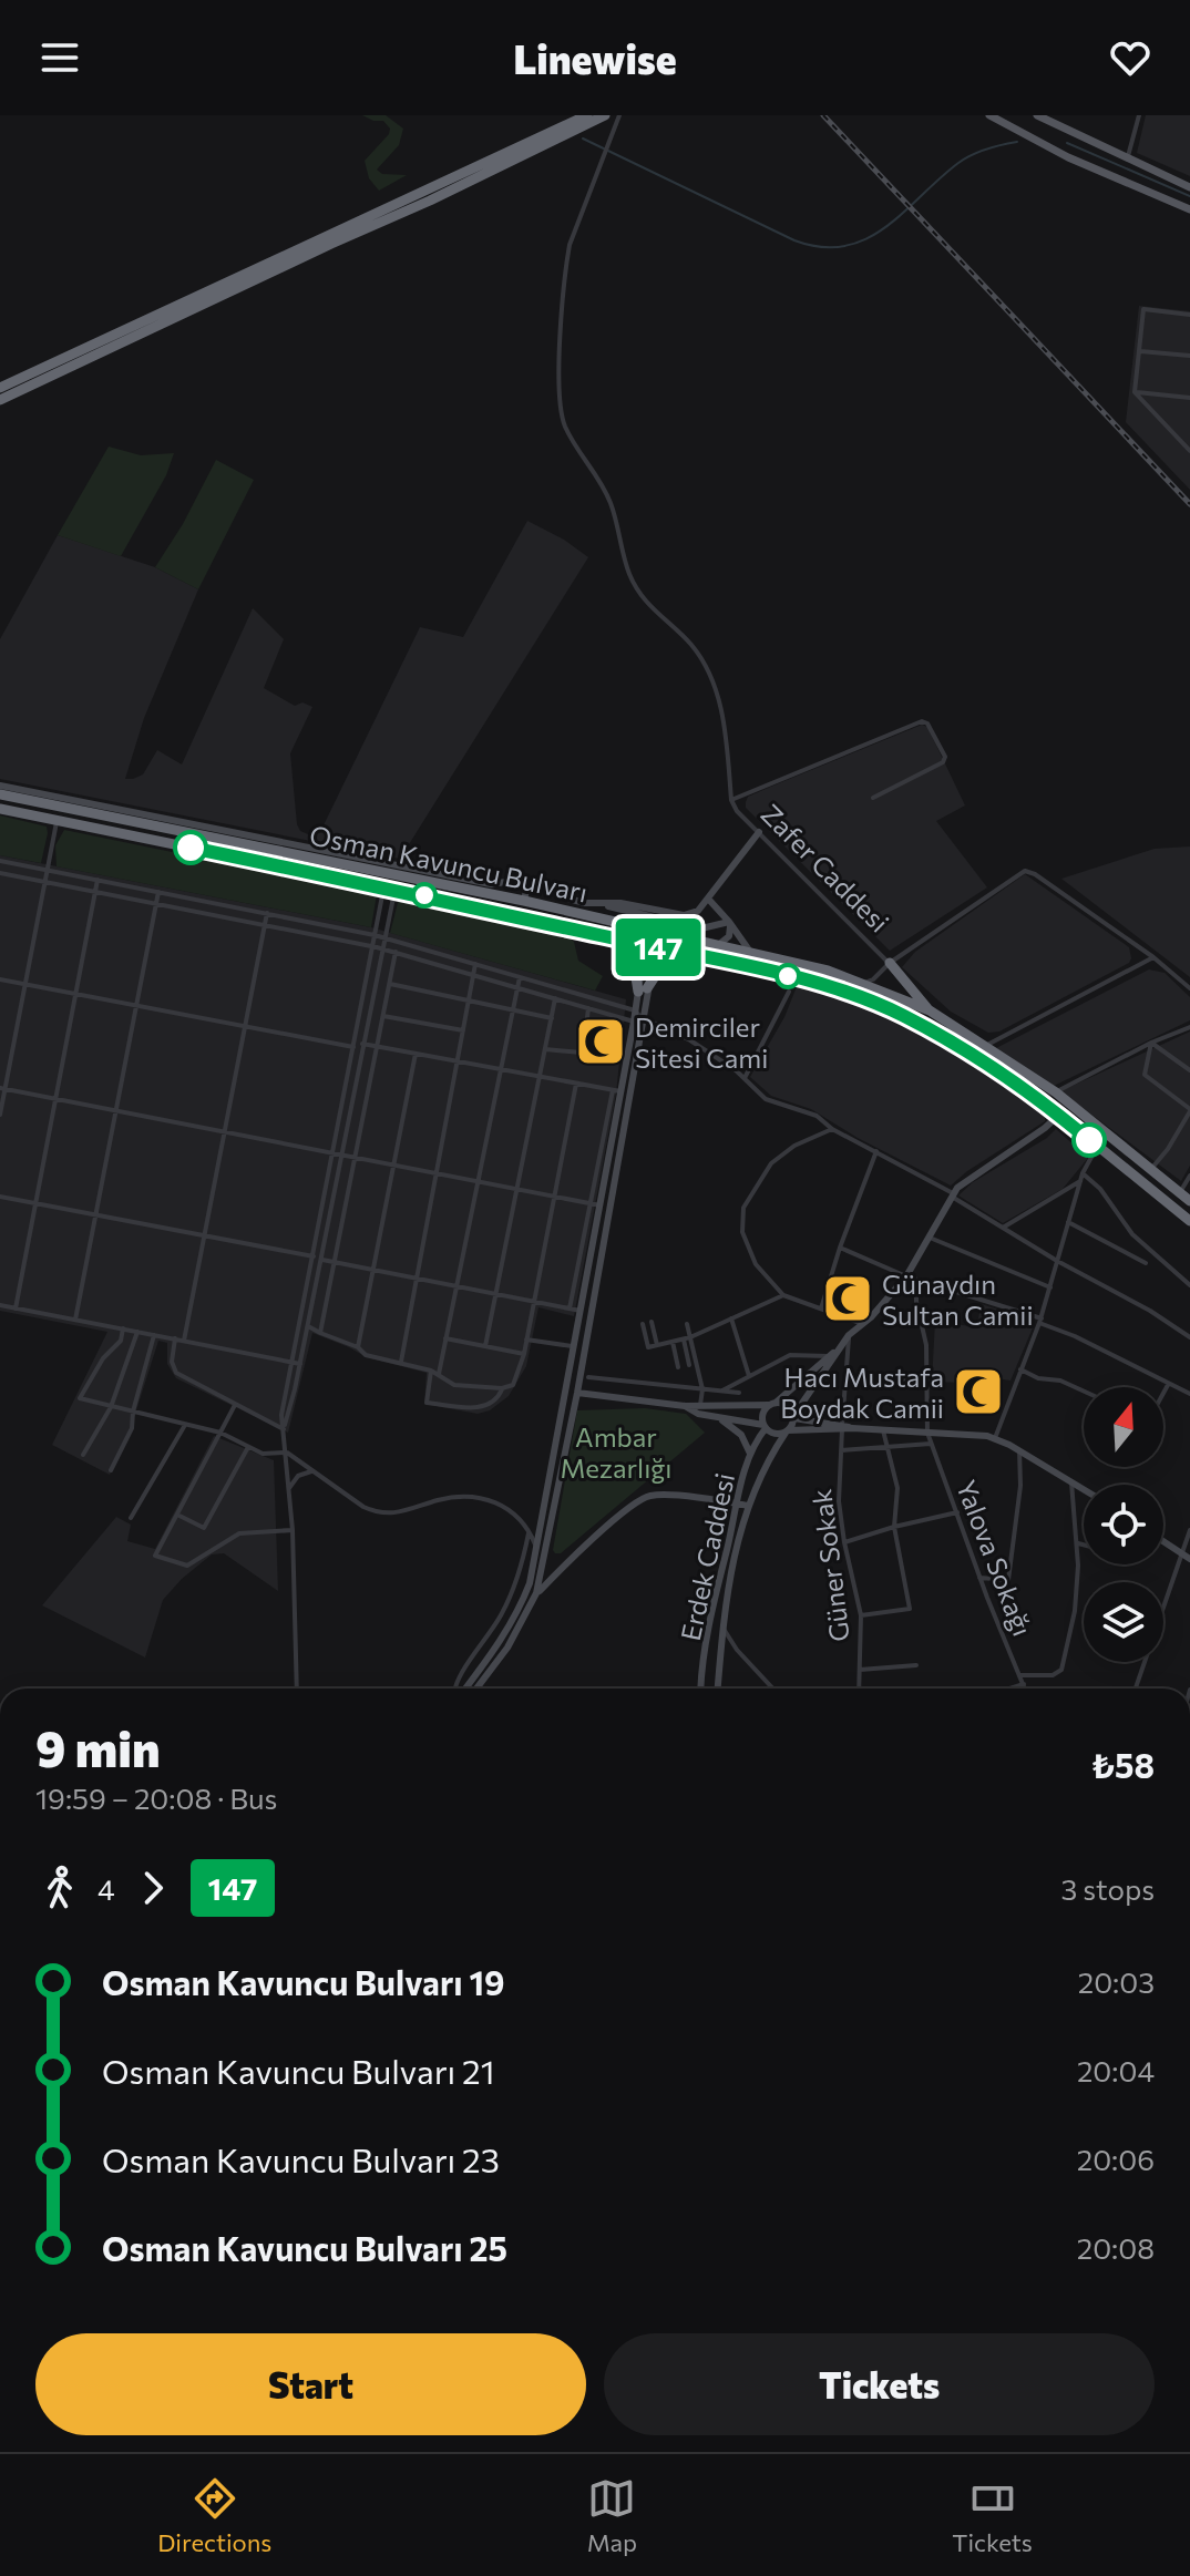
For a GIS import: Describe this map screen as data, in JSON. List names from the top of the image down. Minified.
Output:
{"streets":{"highway":["Osman Kavuncu Bulvarı"],"street":["Zafer Caddesi","Erdek Caddesi","Yalova Sokağı","Güner Sokak"]},"parks":["Ambar Mezarlığı"],"places":{"mosque":["Demirciler Sitesi Cami","Günaydın Sultan Camii","Hacı Mustafa Boydak Camii"]},"lines":["bus line 147"],"north":"top","page":{"header":"Linewise","on_map":"147","heading":["9 min","19:59 – 20:08 · Bus","₺58"],"legs":["4","147","3 stops"],"list":[{"name":"Osman Kavuncu Bulvarı 19","value":"20:03"},{"name":"Osman Kavuncu Bulvarı 21","value":"20:04"},{"name":"Osman Kavuncu Bulvarı 23","value":"20:06"},{"name":"Osman Kavuncu Bulvarı 25","value":"20:08"}],"buttons":["Start","Tickets"],"tabs":["Directions","Map","Tickets"]}}
